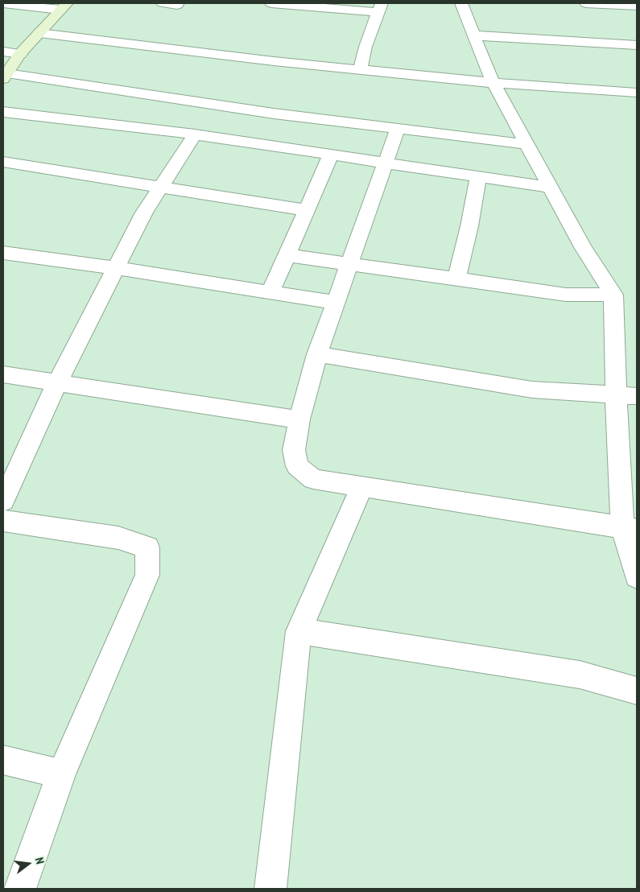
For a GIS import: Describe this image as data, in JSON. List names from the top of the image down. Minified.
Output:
{"north":"right"}
